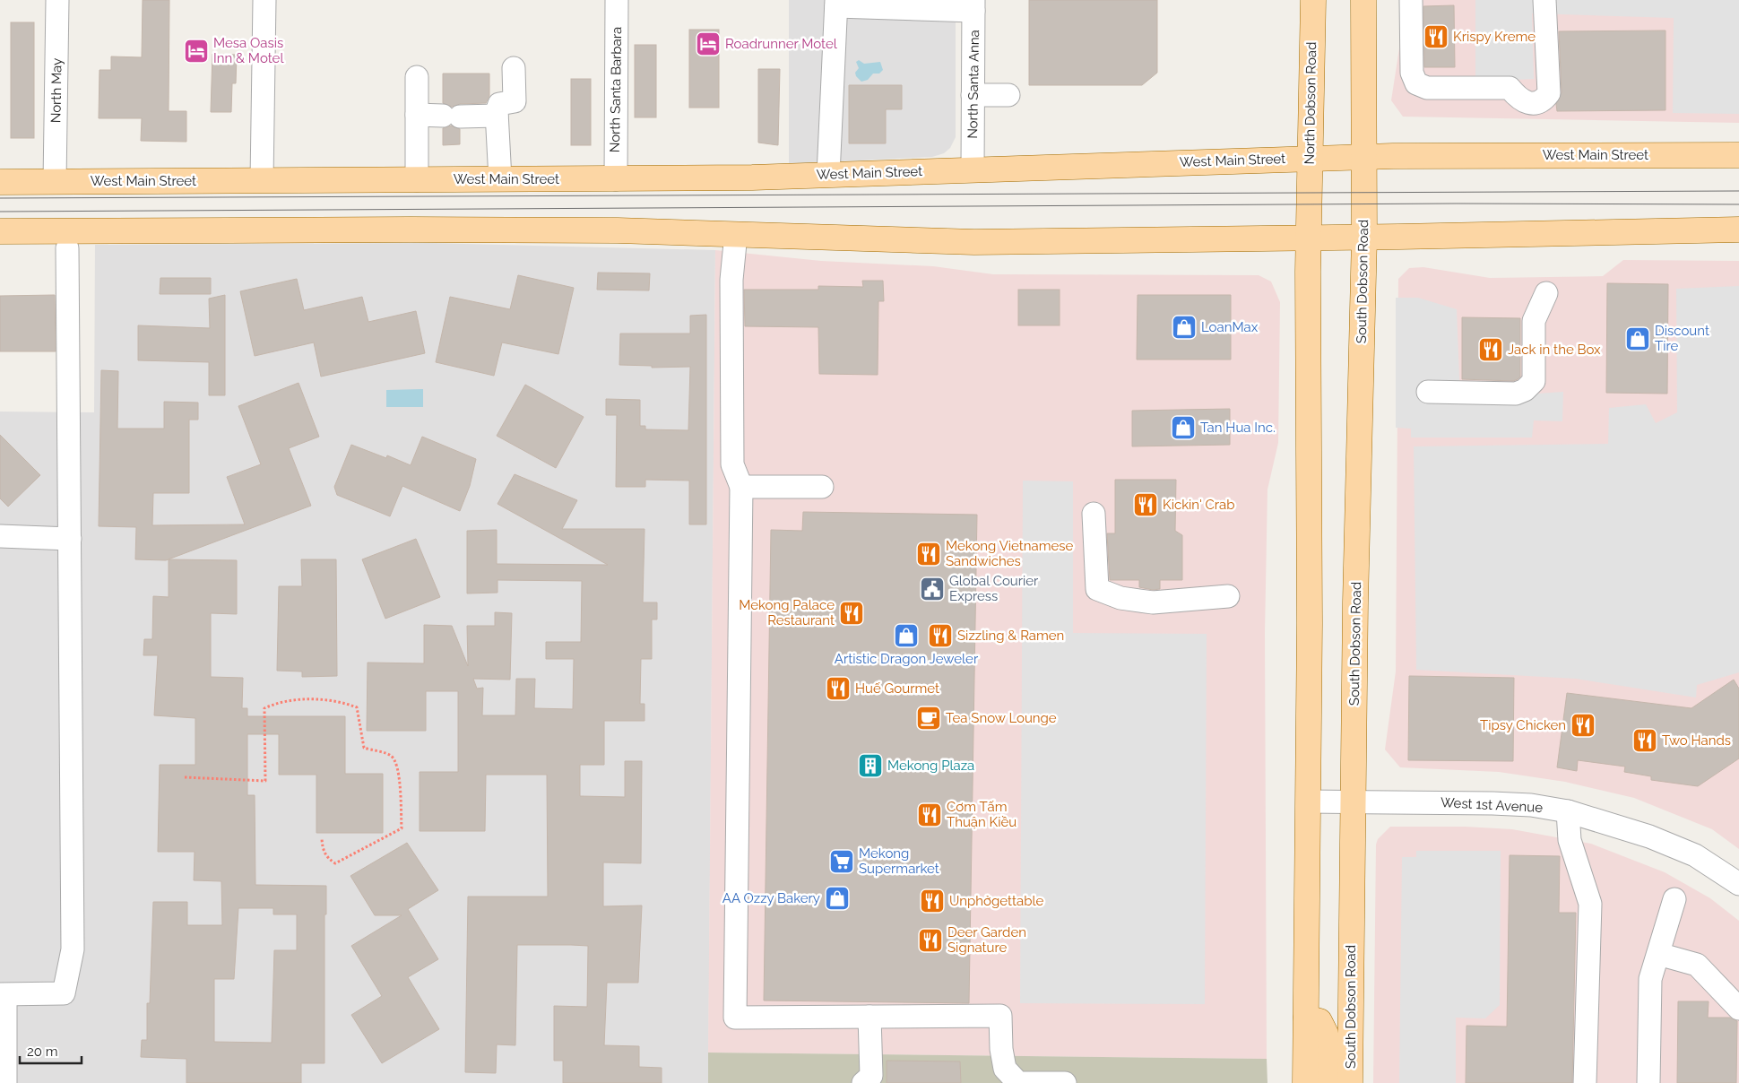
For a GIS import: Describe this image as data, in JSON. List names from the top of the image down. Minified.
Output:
{"streets":{"main road":["North Dobson Road","West Main Street","South Dobson Road"],"street":["North Santa Anna","North Santa Barbara","North May","West 1st Avenue"]},"crossings":[["North Santa Anna","West Main Street"],["North Santa Barbara","West Main Street"],["North May","West Main Street"],["North Dobson Road","West Main Street"],["West Main Street","South Dobson Road"],["South Dobson Road","West 1st Avenue"]],"places":{"restaurant":["Krispy Kreme","Jack in the Box","Kickin' Crab","Mekong Vietnamese Sandwiches","Mekong Palace Restaurant","Sizzling & Ramen","Huế Gourmet","Tipsy Chicken","Two Hands","Cơm Tấm Thuận Kiều","Unphởgettable","Deer Garden Signature"],"hotel":["Roadrunner Motel","Mesa Oasis Inn & Motel"],"shop":["LoanMax","Discount Tire","Tan Hua Inc.","Artistic Dragon Jeweler","AA Ozzy Bakery"],"public building":["Global Courier Express"],"cafe":["Tea Snow Lounge"],"building":["Mekong Plaza"],"supermarket":["Mekong Supermarket"]},"scale_bar":"20 m"}
